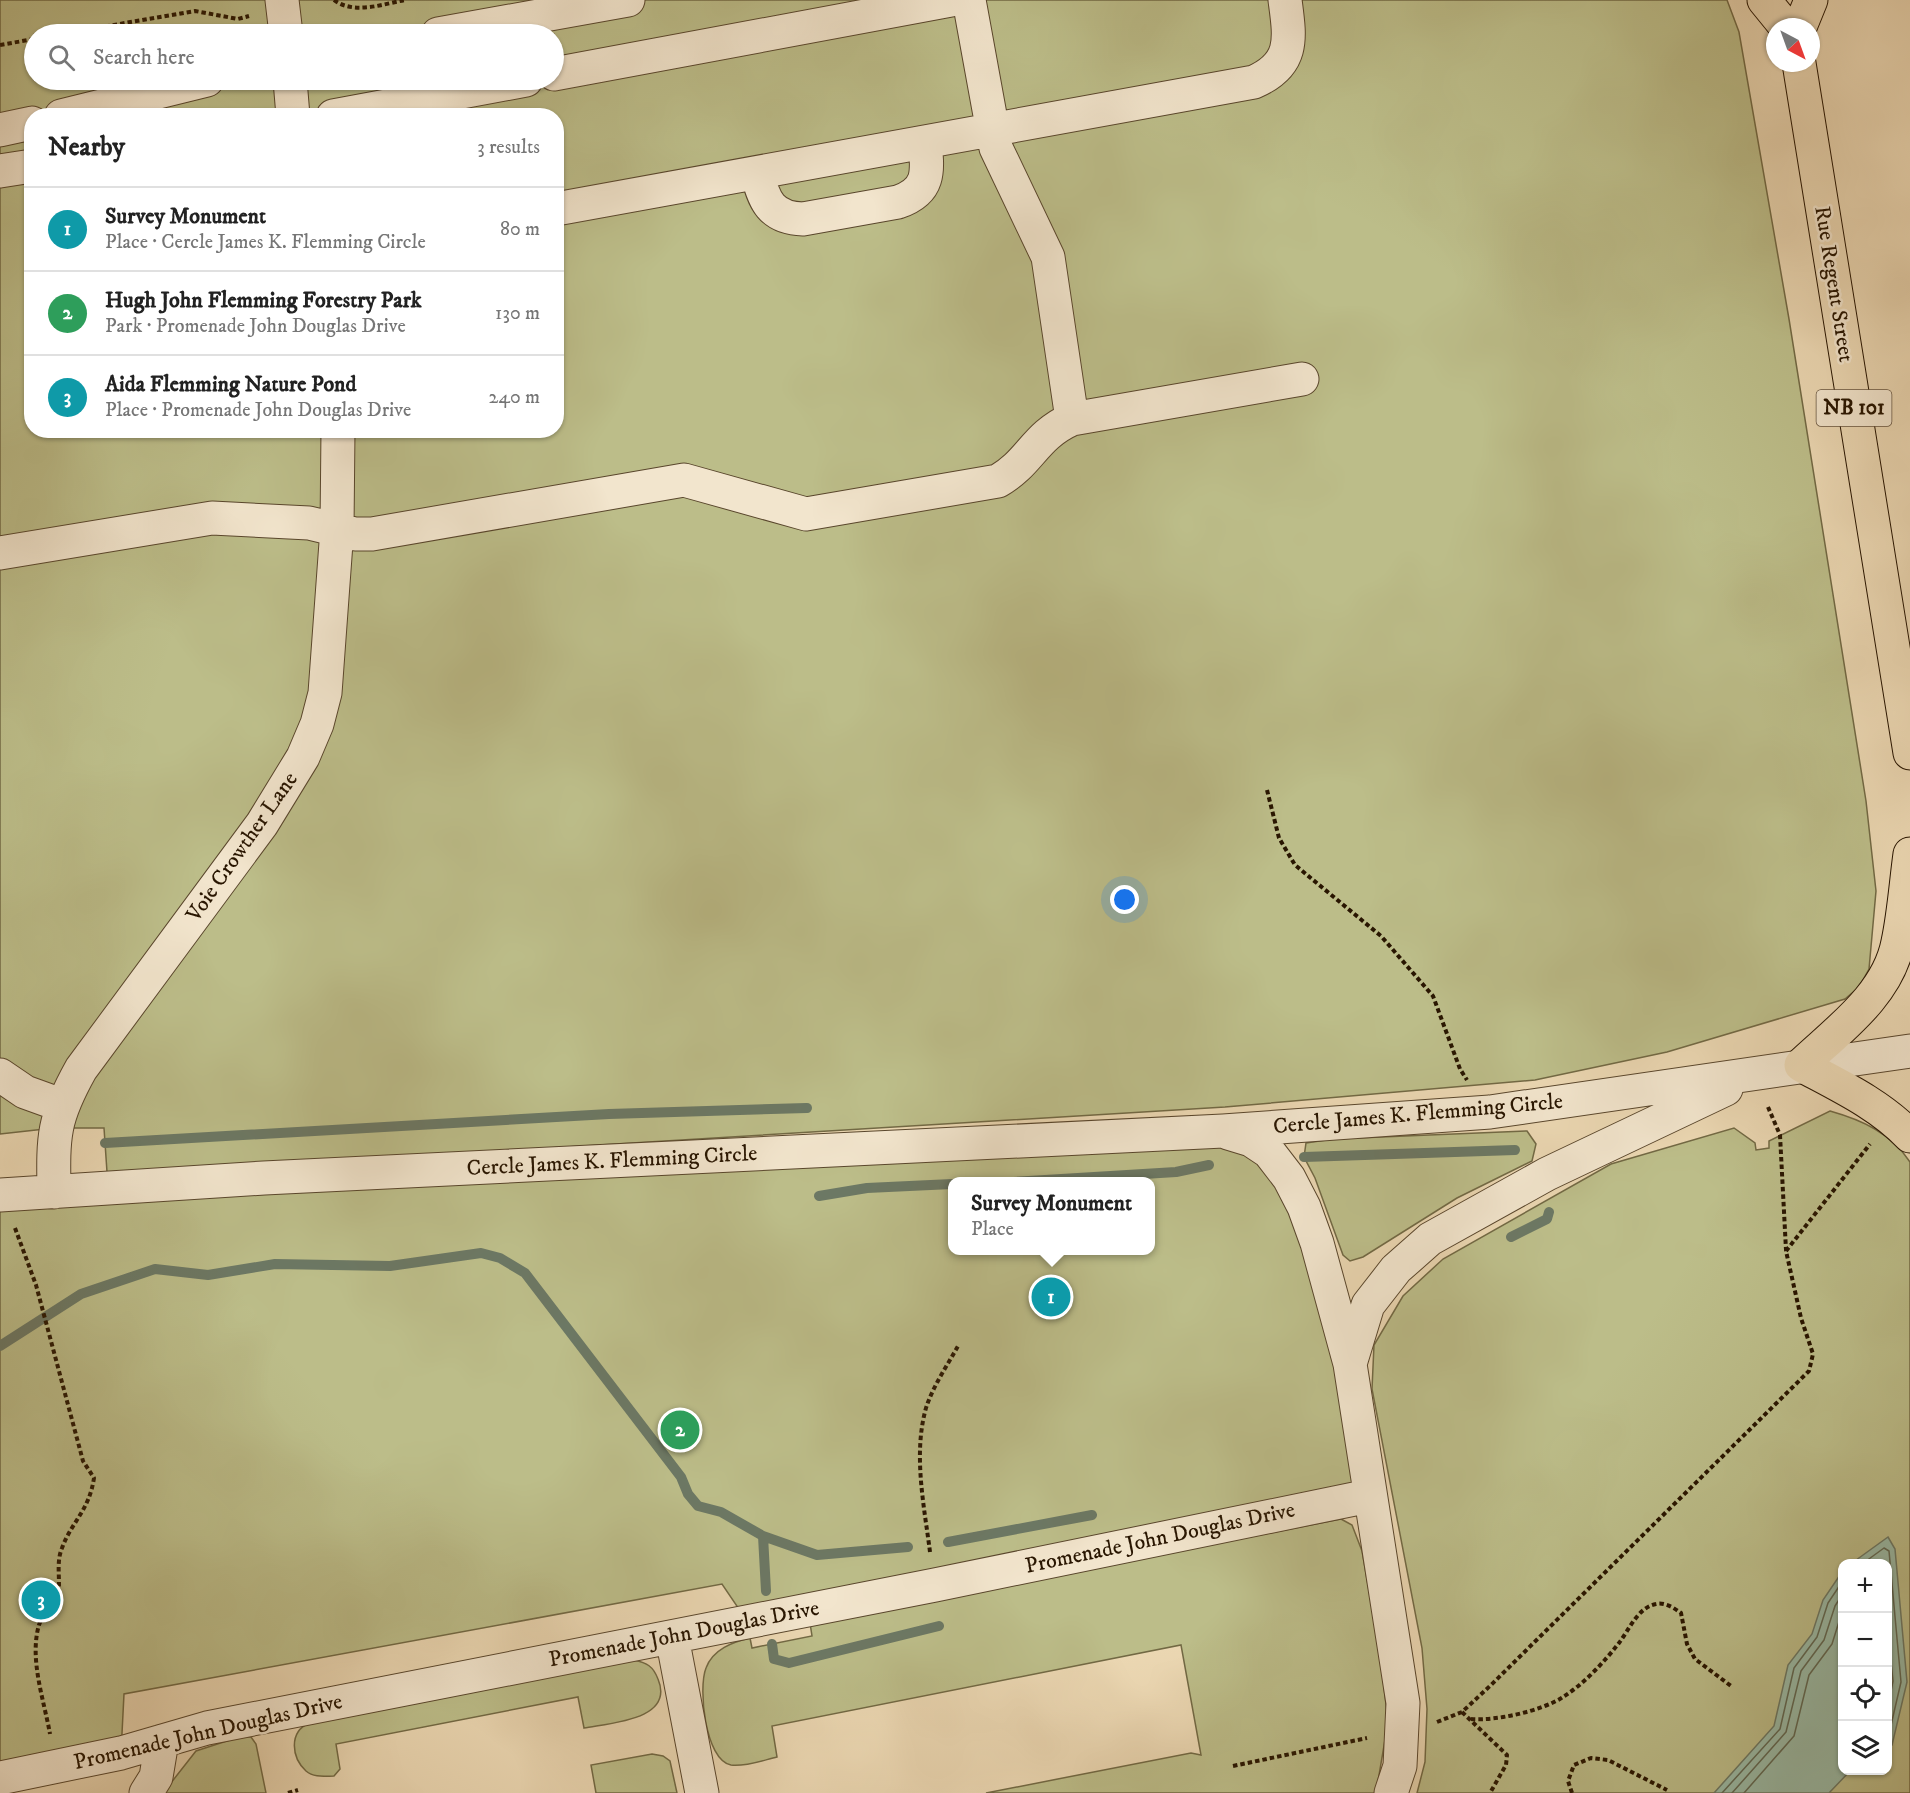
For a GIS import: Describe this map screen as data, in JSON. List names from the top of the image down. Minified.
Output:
{"streets":{"main road":["Rue Regent Street","NB 101"],"street":["Voie Crowther Lane","Cercle James K. Flemming Circle","Promenade John Douglas Drive"]},"crossings":[["Voie Crowther Lane","Cercle James K. Flemming Circle"],["Cercle James K. Flemming Circle","Promenade John Douglas Drive"]],"north":"bottom right","page":{"search":"Search here","heading":["Nearby","3 results"],"list":[{"mark":"1","name":"Survey Monument","note":"Place · Cercle James K. Flemming Circle","value":"80 m"},{"mark":"2","name":"Hugh John Flemming Forestry Park","note":"Park · Promenade John Douglas Drive","value":"130 m"},{"mark":"3","name":"Aida Flemming Nature Pond","note":"Place · Promenade John Douglas Drive","value":"240 m"}],"popup":["Survey Monument","Place"],"pins":["1","2","3"],"map_buttons":["+","−"]}}
